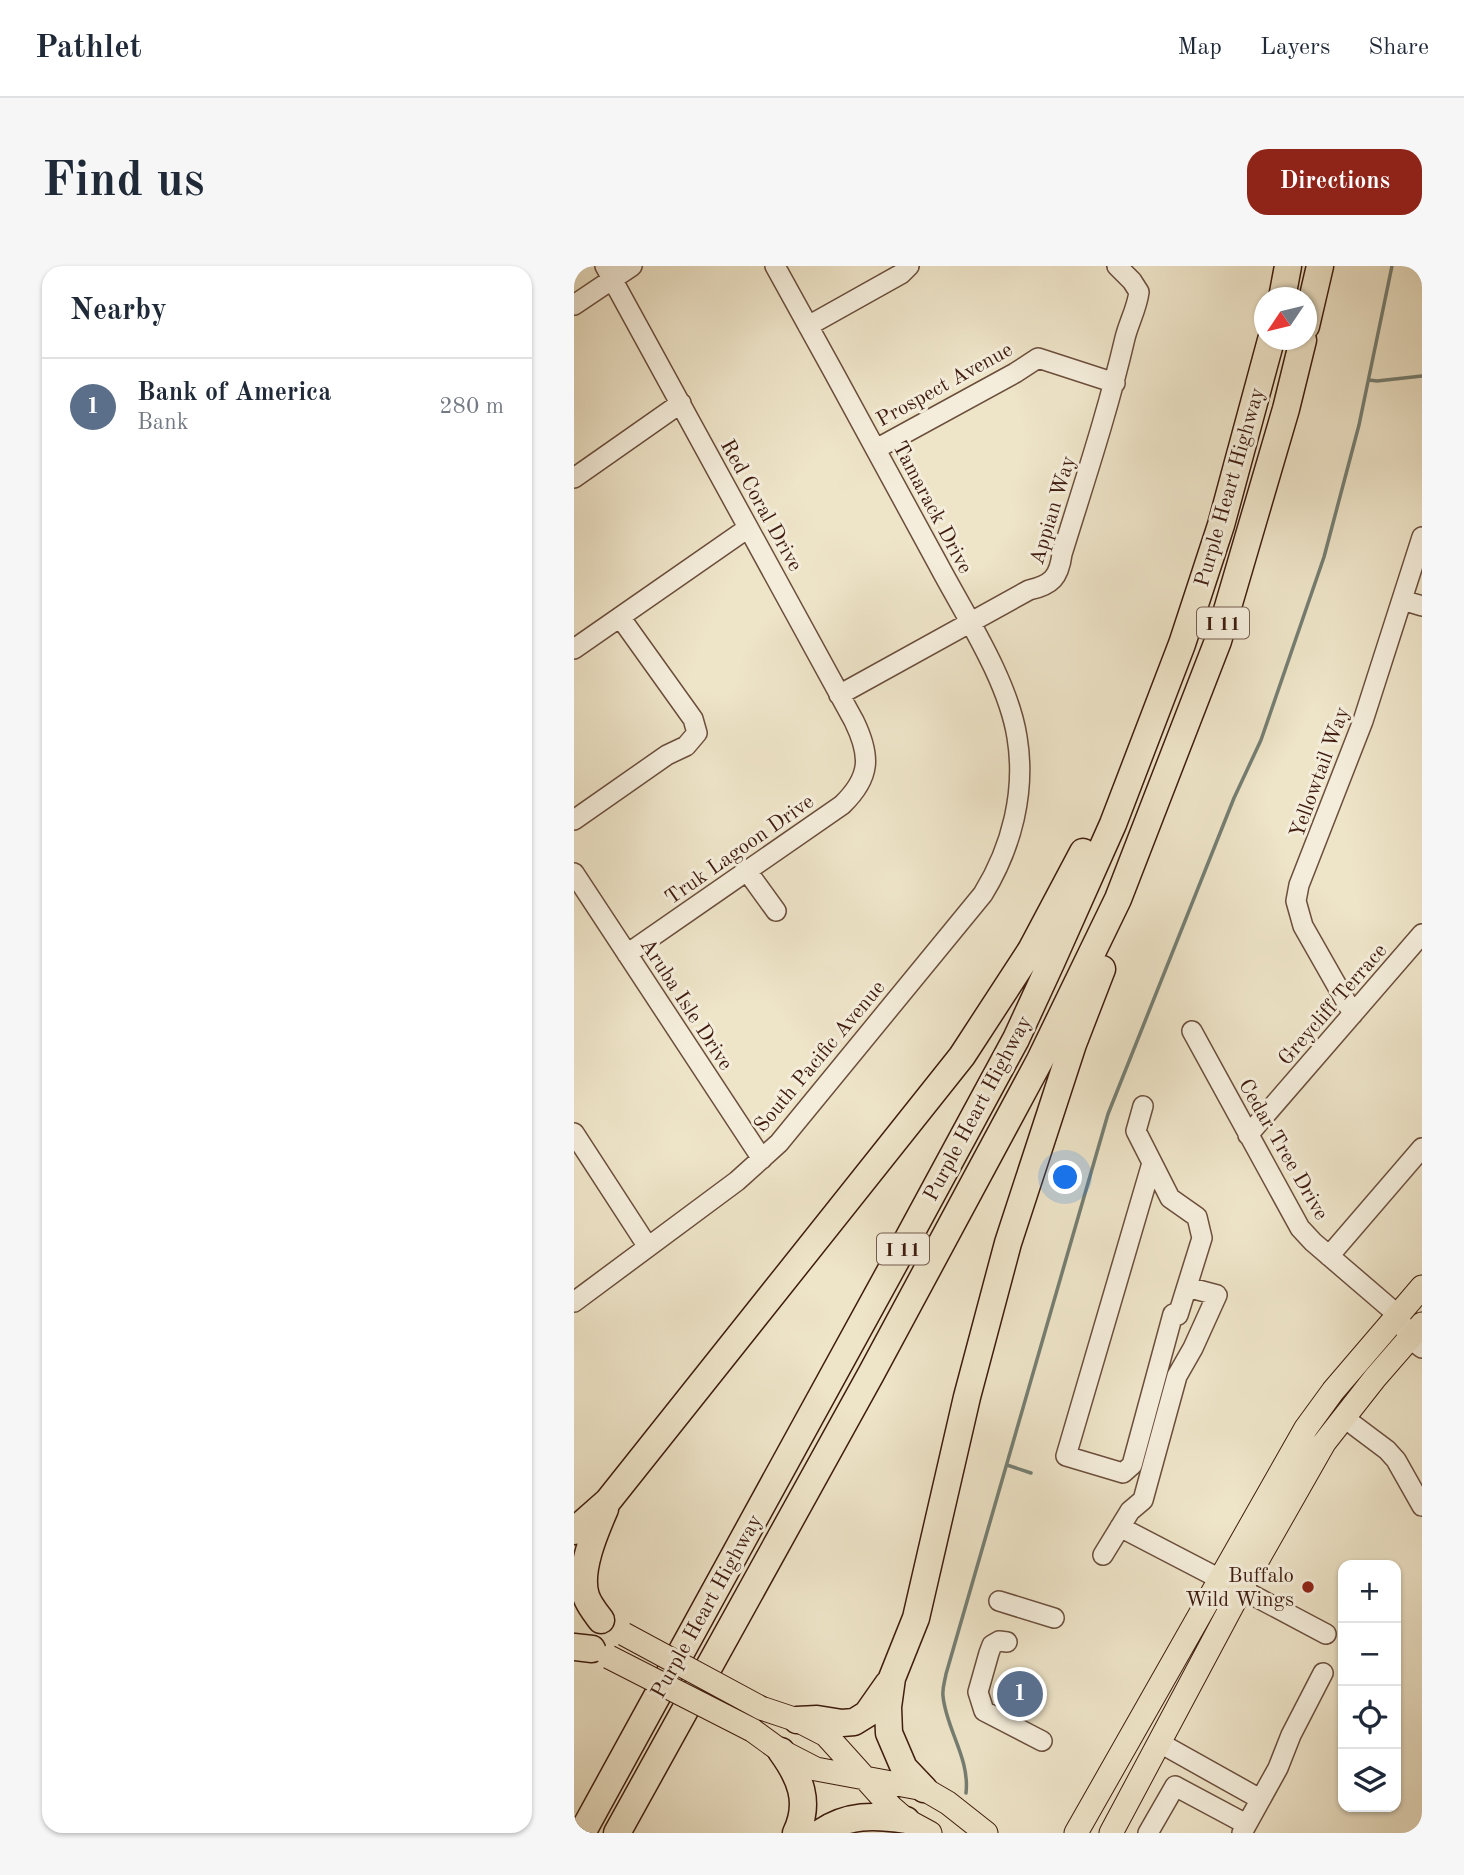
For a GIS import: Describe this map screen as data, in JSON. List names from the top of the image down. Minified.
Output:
{"streets":{"highway":["Purple Heart Highway","I 11"],"street":["Prospect Avenue","Red Coral Drive","Tamarack Drive","Appian Way","Yellowtail Way","Truk Lagoon Drive","Aruba Isle Drive","Greycliff Terrace","South Pacific Avenue","Cedar Tree Drive"]},"crossings":[["Prospect Avenue","Tamarack Drive"],["Prospect Avenue","Appian Way"],["Red Coral Drive","Appian Way"],["Red Coral Drive","Truk Lagoon Drive"],["Tamarack Drive","Appian Way"],["Tamarack Drive","South Pacific Avenue"],["Yellowtail Way","Greycliff Terrace"],["Truk Lagoon Drive","Aruba Isle Drive"],["Aruba Isle Drive","South Pacific Avenue"],["Greycliff Terrace","Cedar Tree Drive"]],"places":["Buffalo Wild Wings"],"north":"bottom left","page":{"header":"Pathlet","nav":["Map","Layers","Share"],"buttons":"Directions","title":"Find us","heading":"Nearby","list":[{"mark":"1","name":"Bank of America","note":"Bank","value":"280 m"}],"map_buttons":["+","−"],"pins":"1"}}
